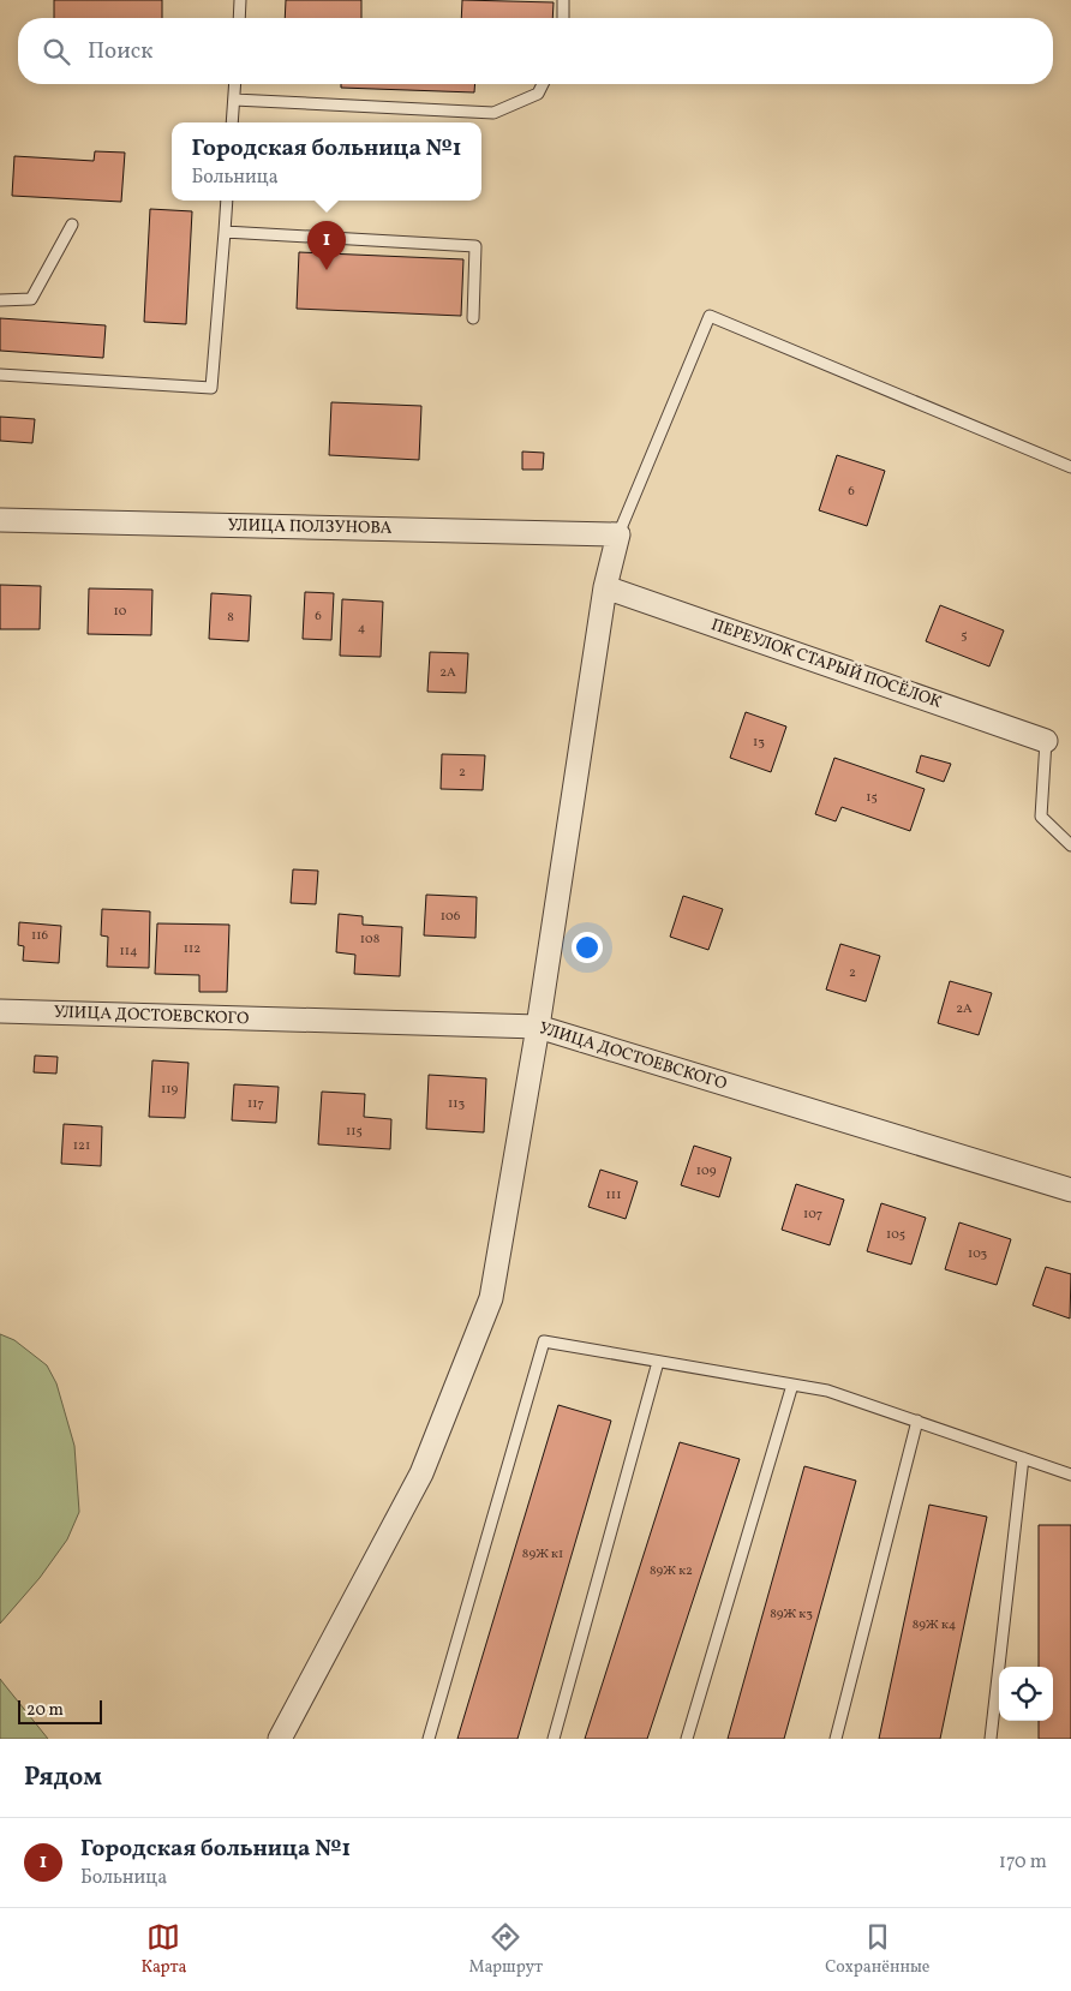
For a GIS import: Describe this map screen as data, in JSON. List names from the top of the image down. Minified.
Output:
{"streets":{"street":["УЛИЦА ПОЛЗУНОВА","ПЕРЕУЛОК СТАРЫЙ ПОСЁЛОК","УЛИЦА ДОСТОЕВСКОГО"]},"house_numbers":["6","10","6","8","4","5","2А","13","2","15","106","116","108","112","114","2","2А","119","117","113","115","121","109","111","107","105","103","89Ж к1","89Ж к2","89Ж к3","89Ж к4"],"scale_bar":"20 m","page":{"search":"Поиск","popup":["Городская больница №1","Больница"],"pins":"1","scale":"20 m","heading":"Рядом","list":[{"mark":"1","name":"Городская больница №1","note":"Больница","value":"170 m"}],"nav":["Карта","Маршрут","Сохранённые"]}}
